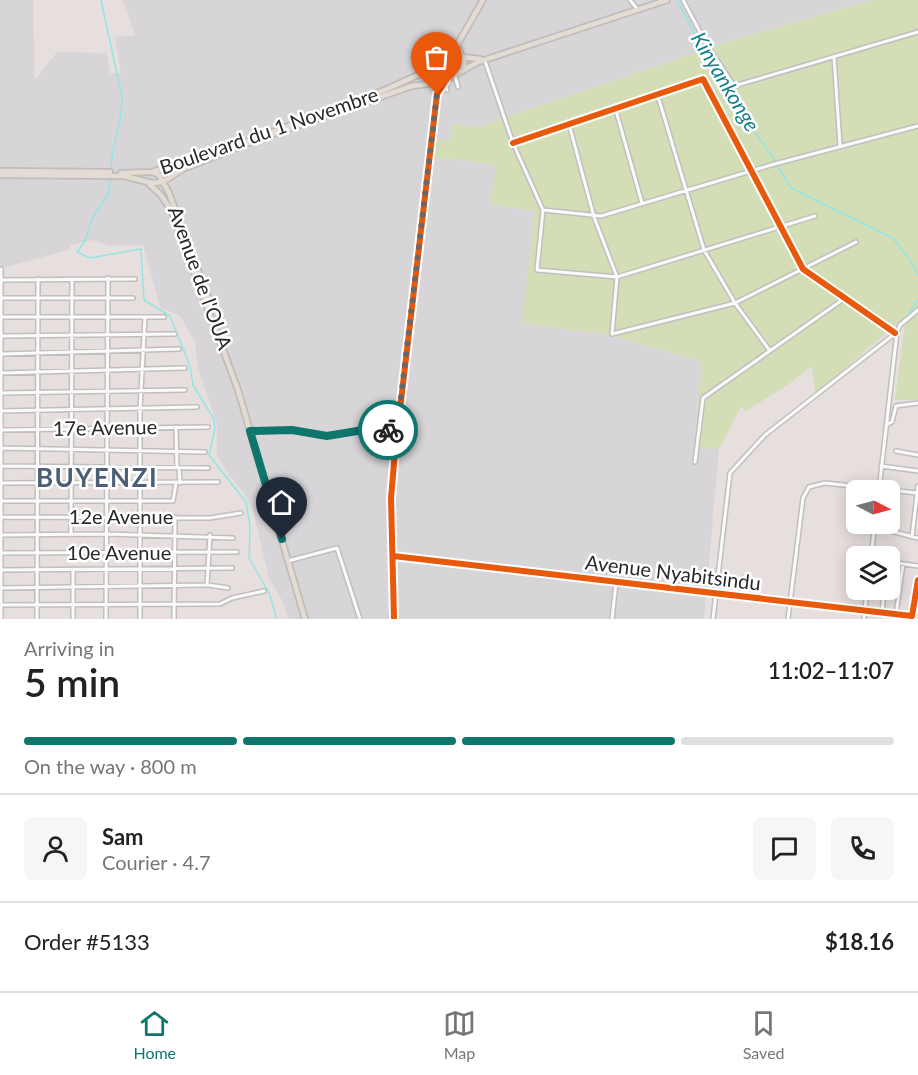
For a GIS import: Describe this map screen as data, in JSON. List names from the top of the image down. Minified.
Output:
{"streets":{"main road":["Boulevard du 1 Novembre","Avenue de l'OUA"],"street":["17e Avenue","12e Avenue","10e Avenue","Avenue Nyabitsindu"]},"crossings":[["Boulevard du 1 Novembre","Avenue de l'OUA"]],"districts":["BUYENZI"],"water":["Kinyankonge"],"north":"right","page":{"heading":["5 min","Arriving in","11:02–11:07"],"panel":["Sam","Courier · 4.7","Order #5133","$18.16"],"bar":"On the way · 800 m","tabs":["Home","Map","Saved"]}}
